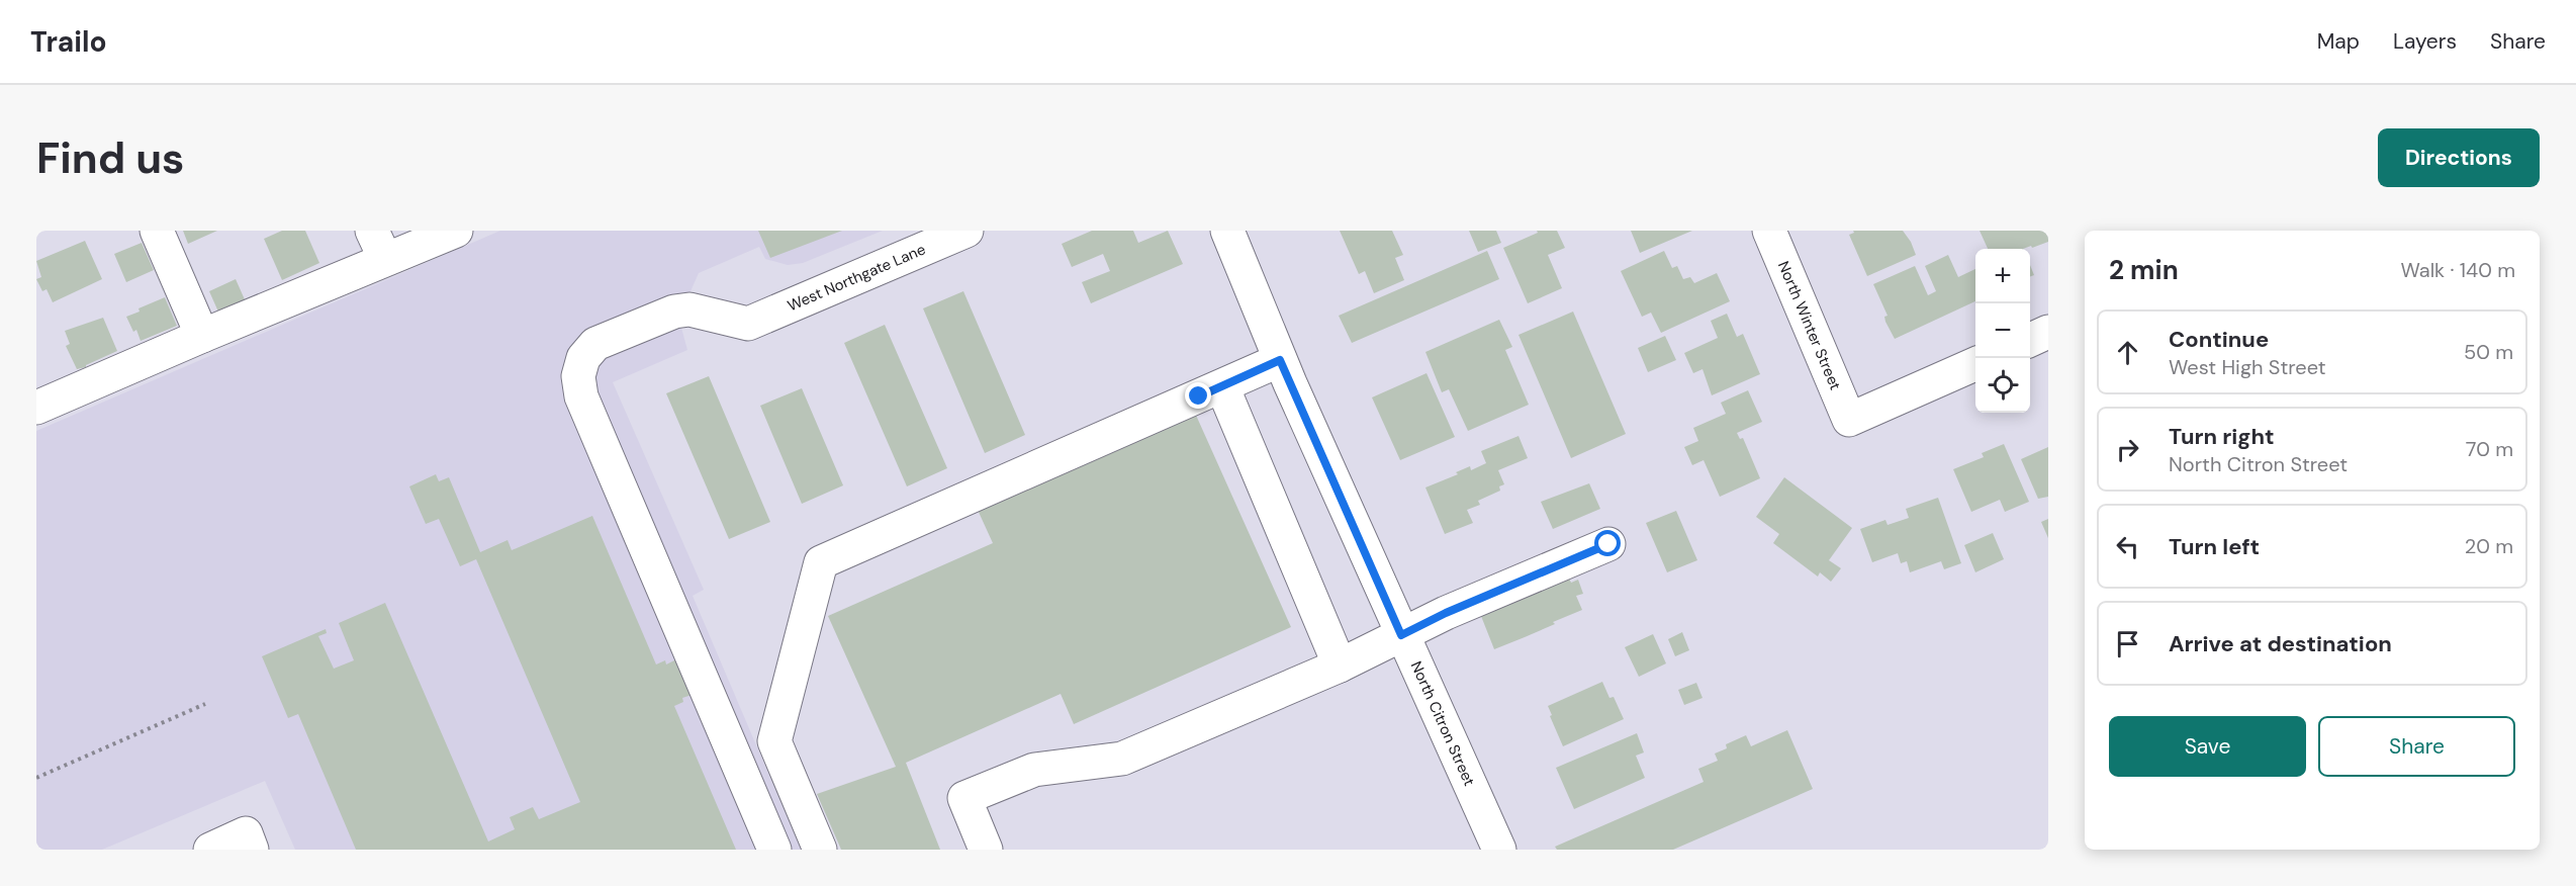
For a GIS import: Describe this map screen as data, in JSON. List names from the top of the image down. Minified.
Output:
{"streets":{"street":["West Northgate Lane","North Winter Street","North Citron Street"]},"page":{"header":"Trailo","nav":["Map","Layers","Share"],"buttons":["Directions",["Save","Share"]],"title":"Find us","heading":["2 min","Walk · 140 m"],"map_buttons":["+","−"],"list":[["Continue","West High Street","50 m"],["Turn right","North Citron Street","70 m"],["Turn left","20 m"],"Arrive at destination"]}}
